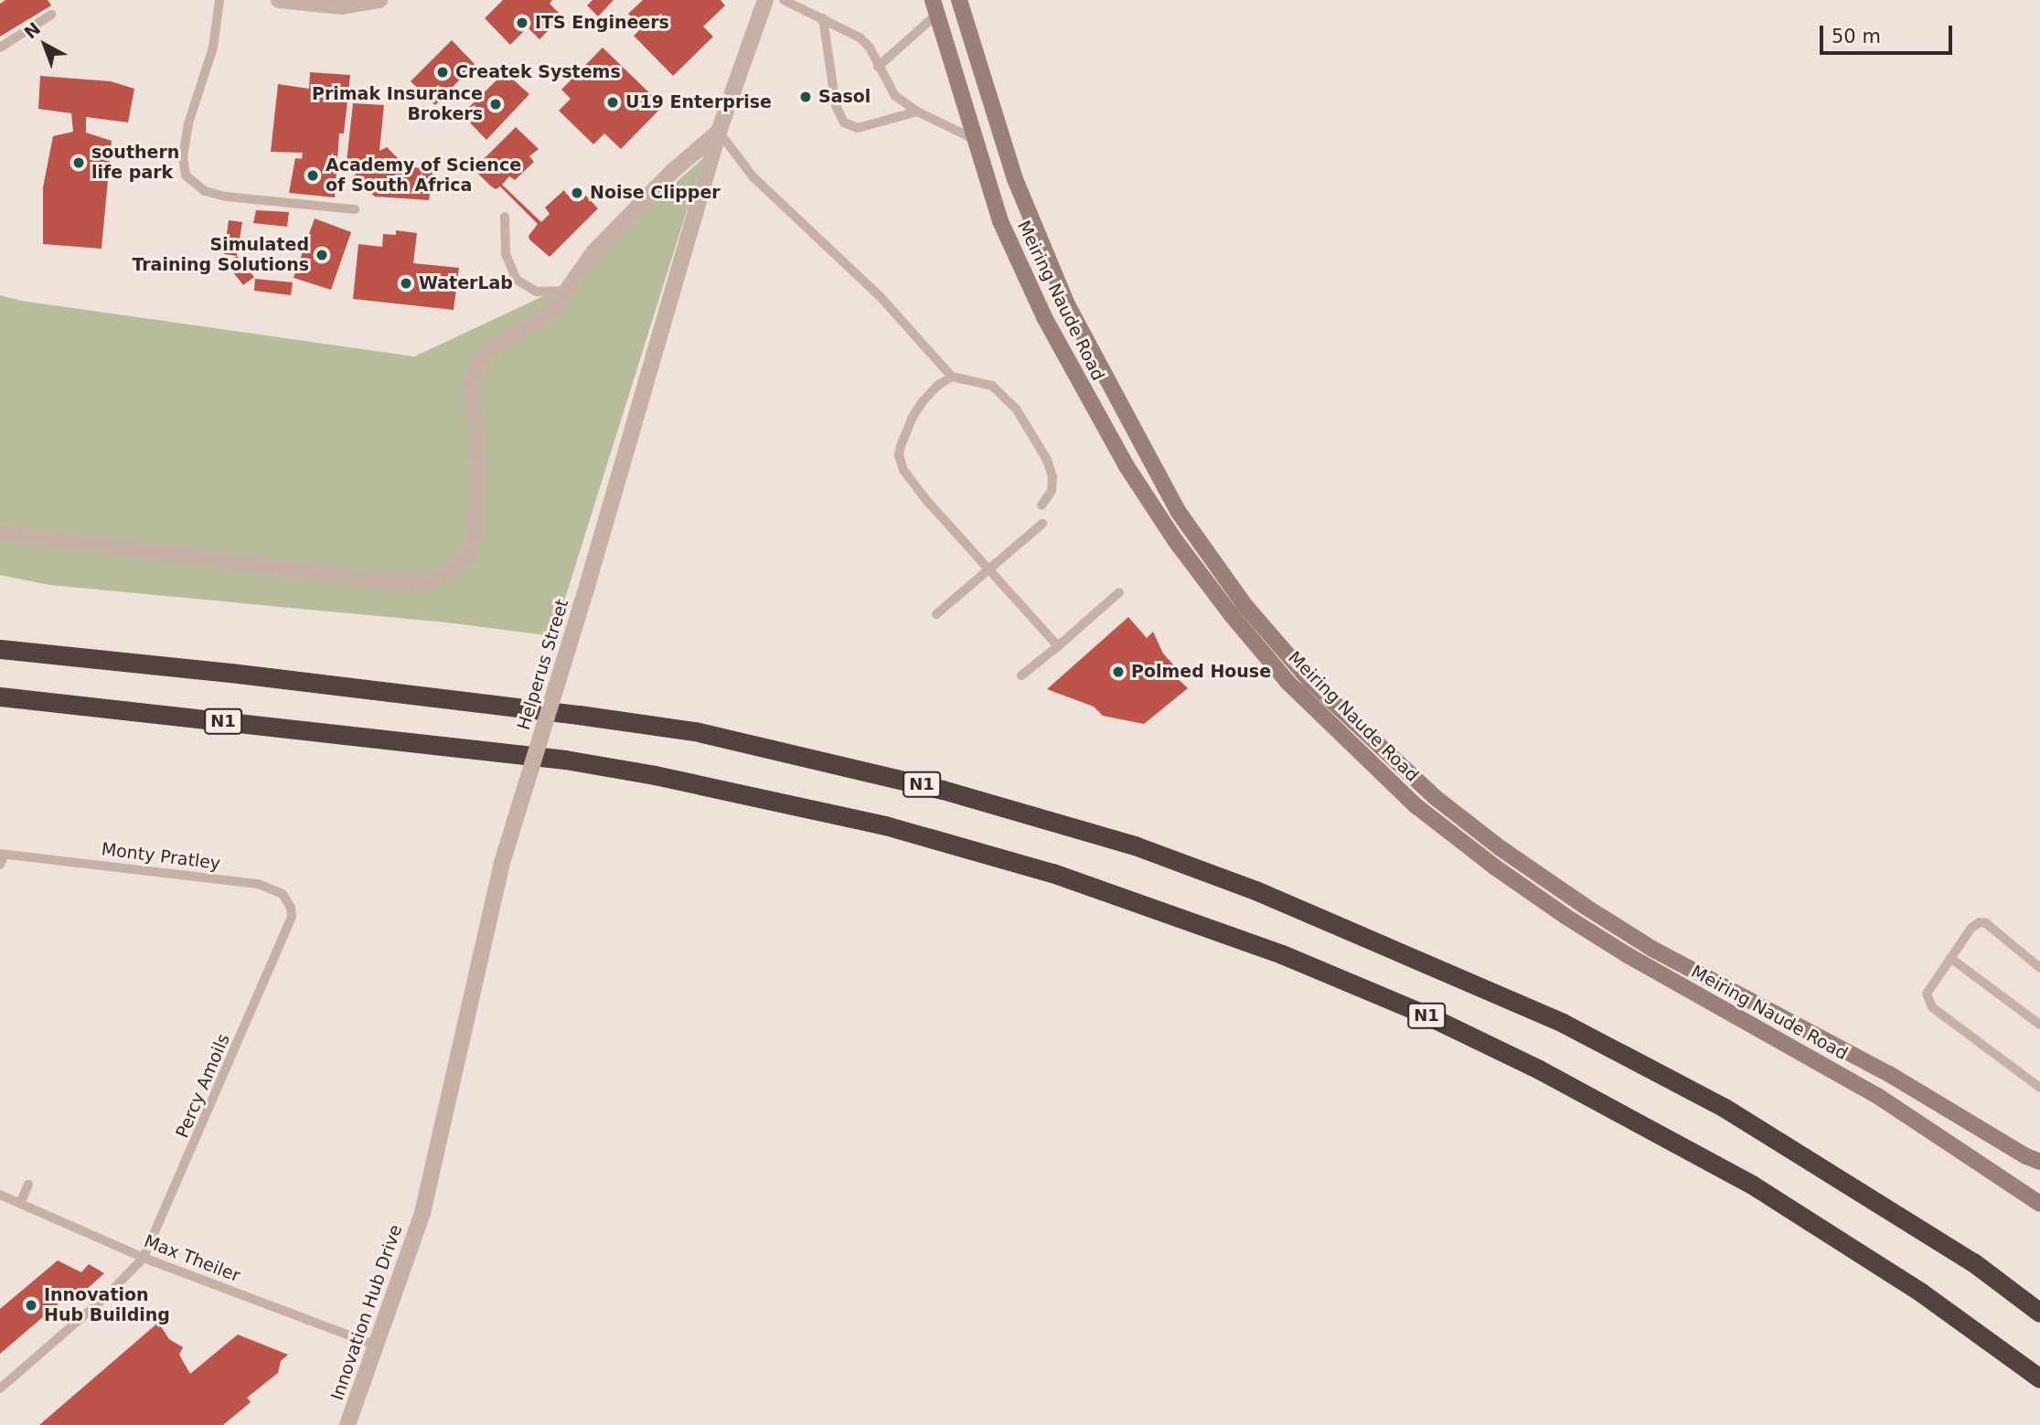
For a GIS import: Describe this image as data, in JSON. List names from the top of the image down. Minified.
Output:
{"streets":{"highway":["N1"],"street":["Meiring Naude Road","Helperus Street","Innovation Hub Drive"],"lane":["Monty Pratley","Percy Amoils","Max Theiler"]},"crossings":[["Helperus Street","Innovation Hub Drive"],["Monty Pratley","Percy Amoils"],["Percy Amoils","Max Theiler"],["Max Theiler","Innovation Hub Drive"]],"places":["ITS Engineers","Createk Systems","Sasol","U19 Enterprise","Primak Insurance Brokers","southern life park","Academy of Science of South Africa","Noise Clipper","Simulated Training Solutions","WaterLab","Polmed House","Innovation Hub Building"],"scale_bar":"50 m","north":"top left"}
